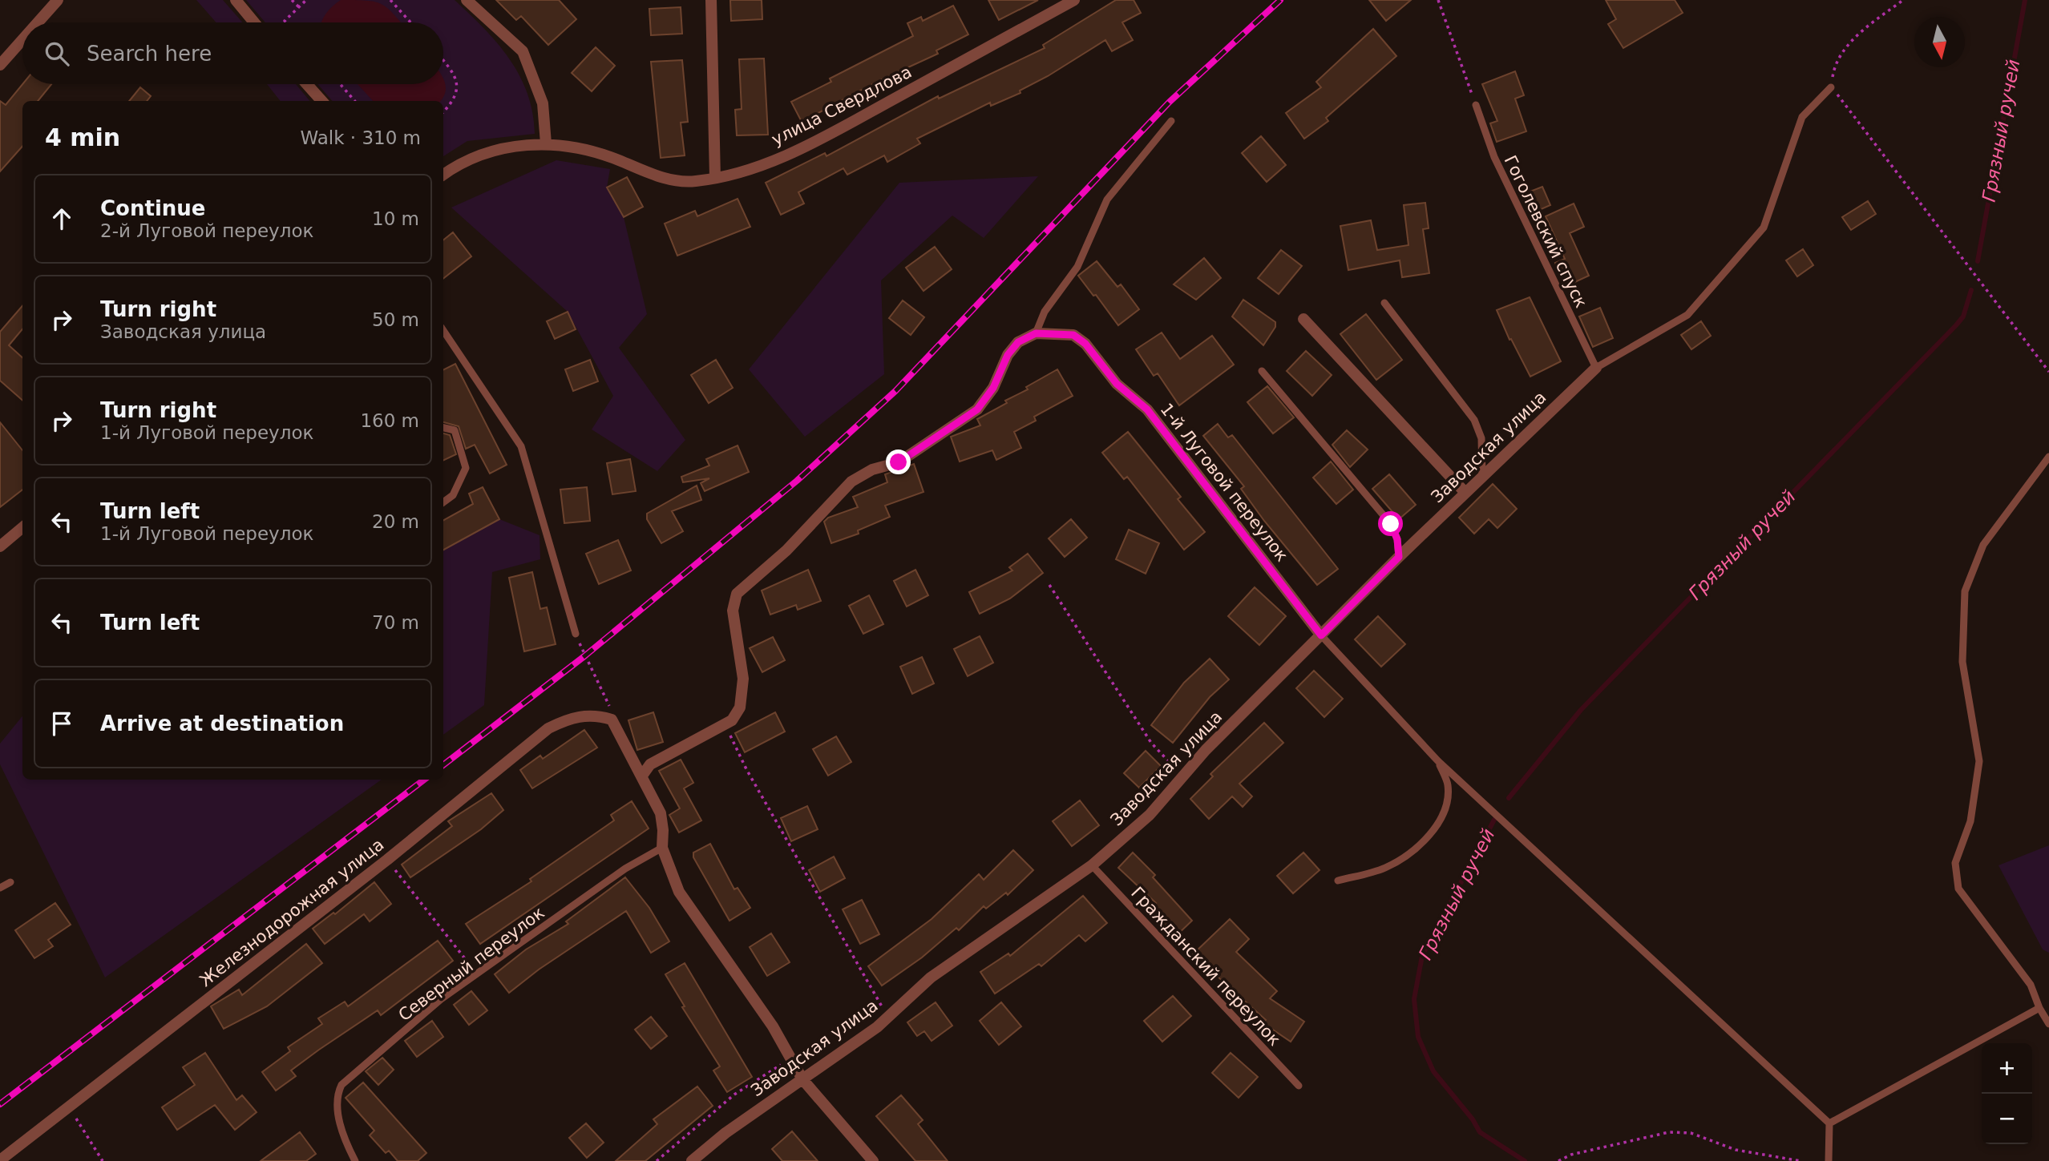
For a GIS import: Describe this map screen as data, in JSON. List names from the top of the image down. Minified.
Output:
{"streets":{"street":["улица Свердлова","Заводская улица","1-й Луговой переулок","Железнодорожная улица"],"lane":["Гоголевский спуск","Северный переулок","Гражданский переулок"]},"crossings":[["Гоголевский спуск","Заводская улица"],["Заводская улица","1-й Луговой переулок"],["Заводская улица","Гражданский переулок"]],"water":["Грязный ручей"],"north":"bottom","page":{"search":"Search here","heading":["4 min","Walk · 310 m"],"list":[["Continue","2-й Луговой переулок","10 m"],["Turn right","Заводская улица","50 m"],["Turn right","1-й Луговой переулок","160 m"],["Turn left","1-й Луговой переулок","20 m"],["Turn left","70 m"],"Arrive at destination"],"map_buttons":["+","−"]}}
